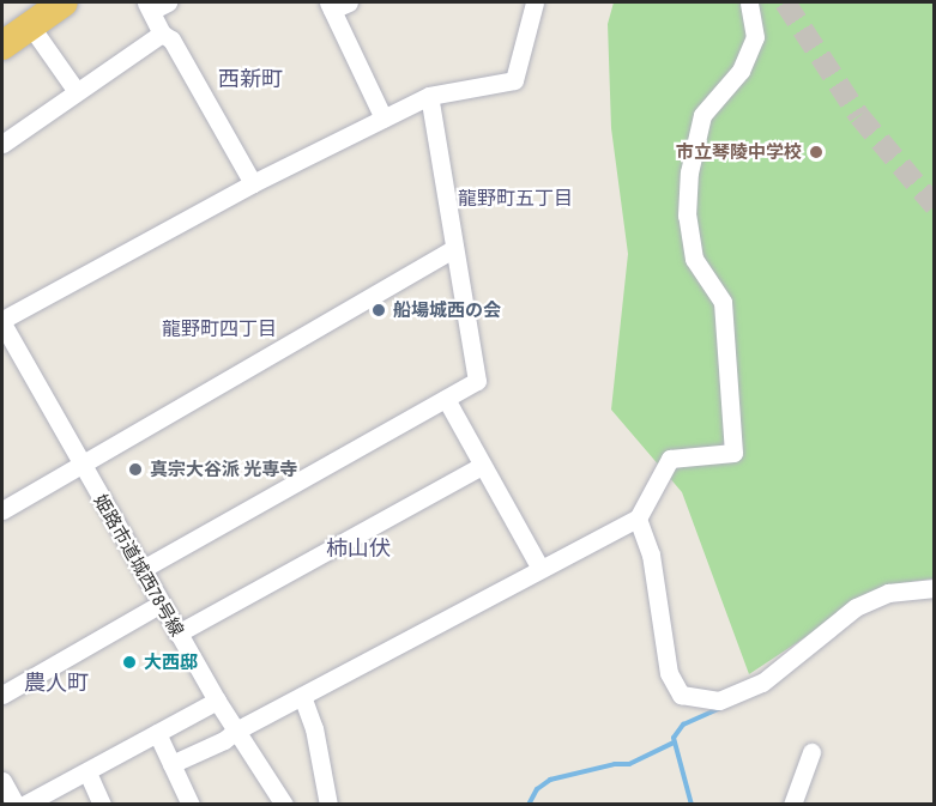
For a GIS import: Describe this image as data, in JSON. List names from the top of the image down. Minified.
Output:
{"streets":{"street":["姫路市道城西78号線"]},"districts":["西新町","龍野町五丁目","龍野町四丁目","柿山伏","農人町"],"places":["市立琴陵中学校","船場城西の会","真宗大谷派 光専寺","大西邸"]}
